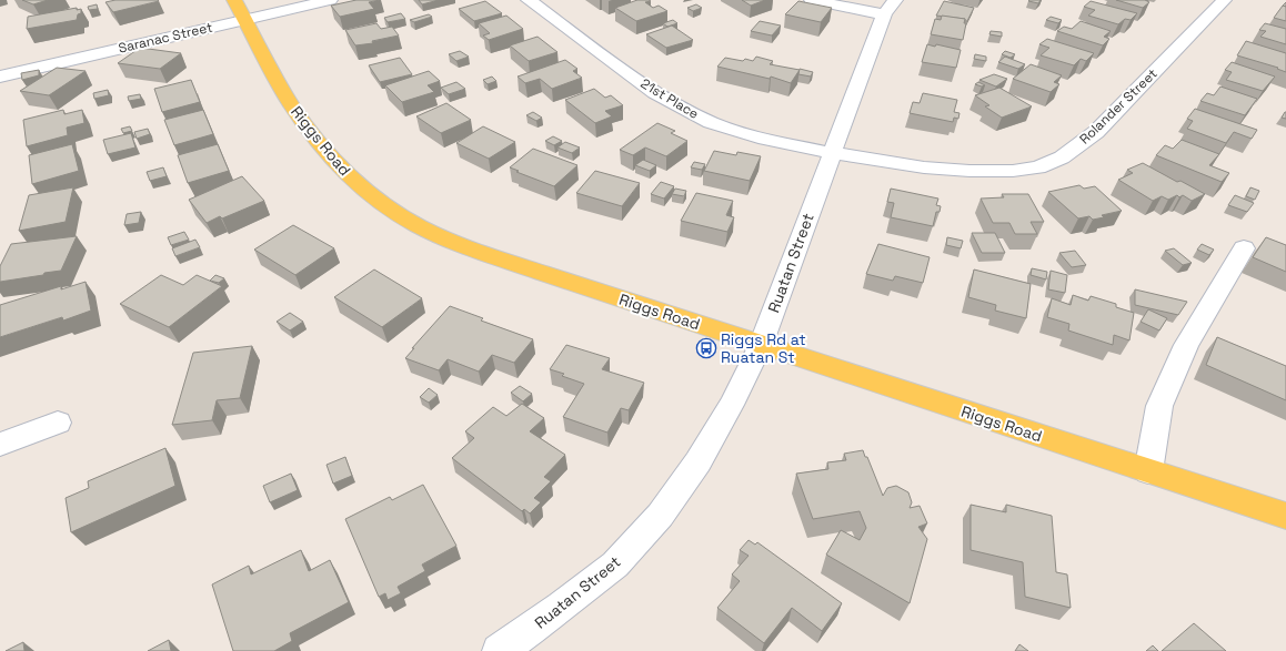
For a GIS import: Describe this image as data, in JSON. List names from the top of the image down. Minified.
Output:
{"streets":{"main road":["Riggs Road"],"street":["Saranac Street","21st Place","Rolander Street","Ruatan Street"]},"crossings":[["Saranac Street","Riggs Road"],["21st Place","Rolander Street"],["21st Place","Ruatan Street"],["Rolander Street","Ruatan Street"],["Riggs Road","Ruatan Street"]],"places":{"bus stop":["Riggs Rd at Ruatan St"]}}
